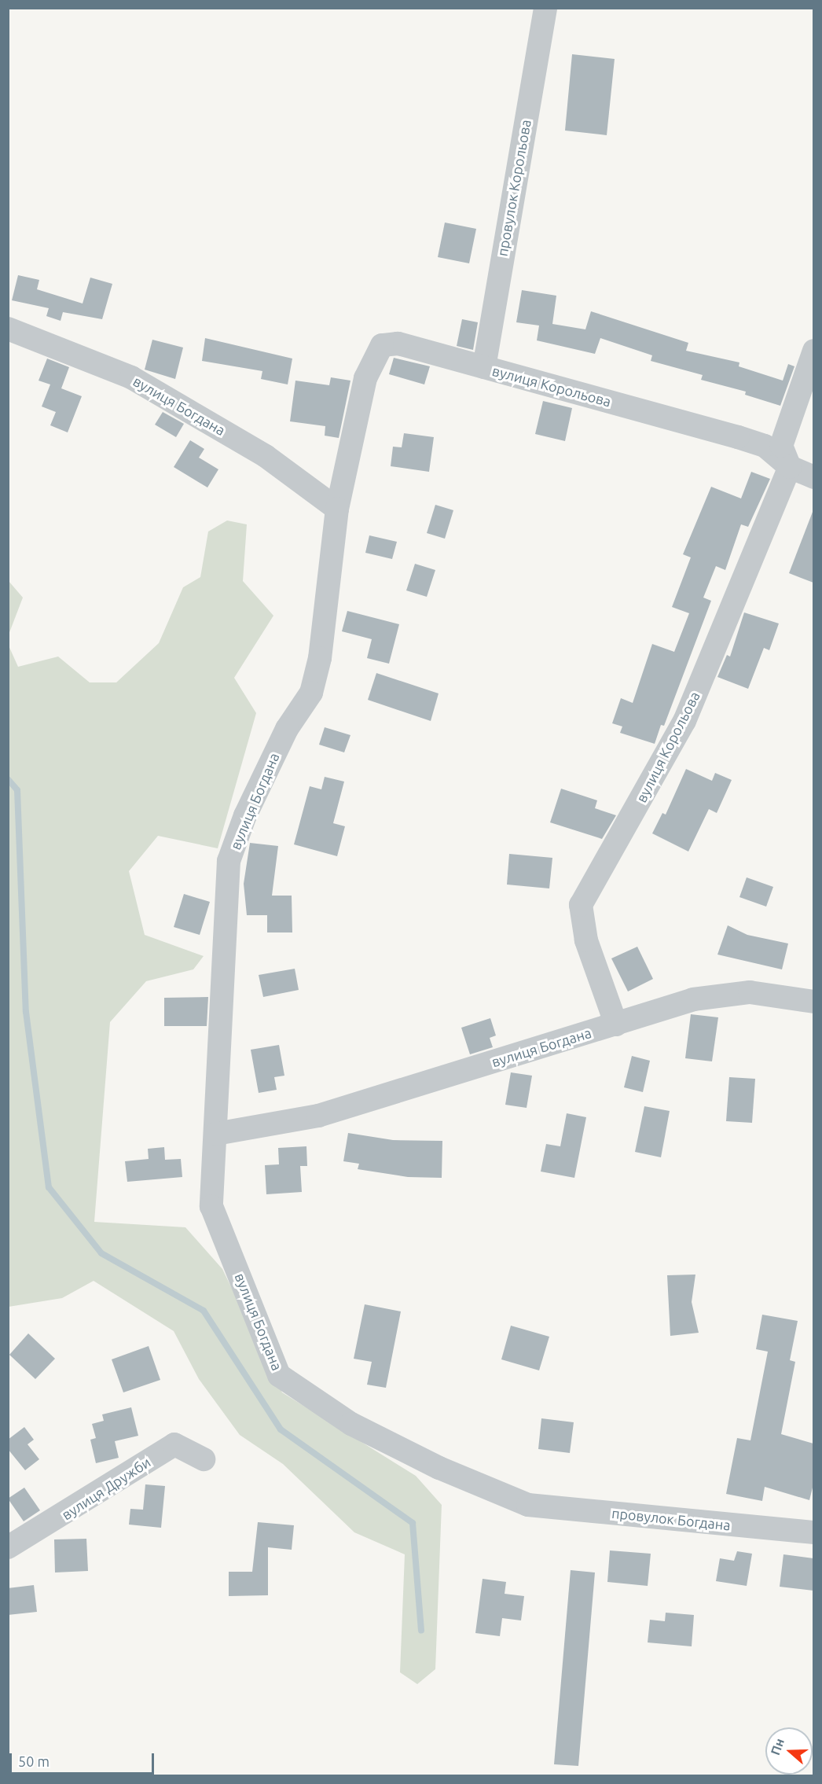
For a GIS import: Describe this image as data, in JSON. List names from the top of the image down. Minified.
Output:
{"streets":{"street":["провулок Корольова","вулиця Корольова","вулиця Богдана","вулиця Дружби","провулок Богдана"]},"crossings":[["провулок Корольова","вулиця Корольова"],["вулиця Корольова","вулиця Богдана"],["вулиця Богдана","провулок Богдана"]],"scale_bar":"50 m","north":"left"}
